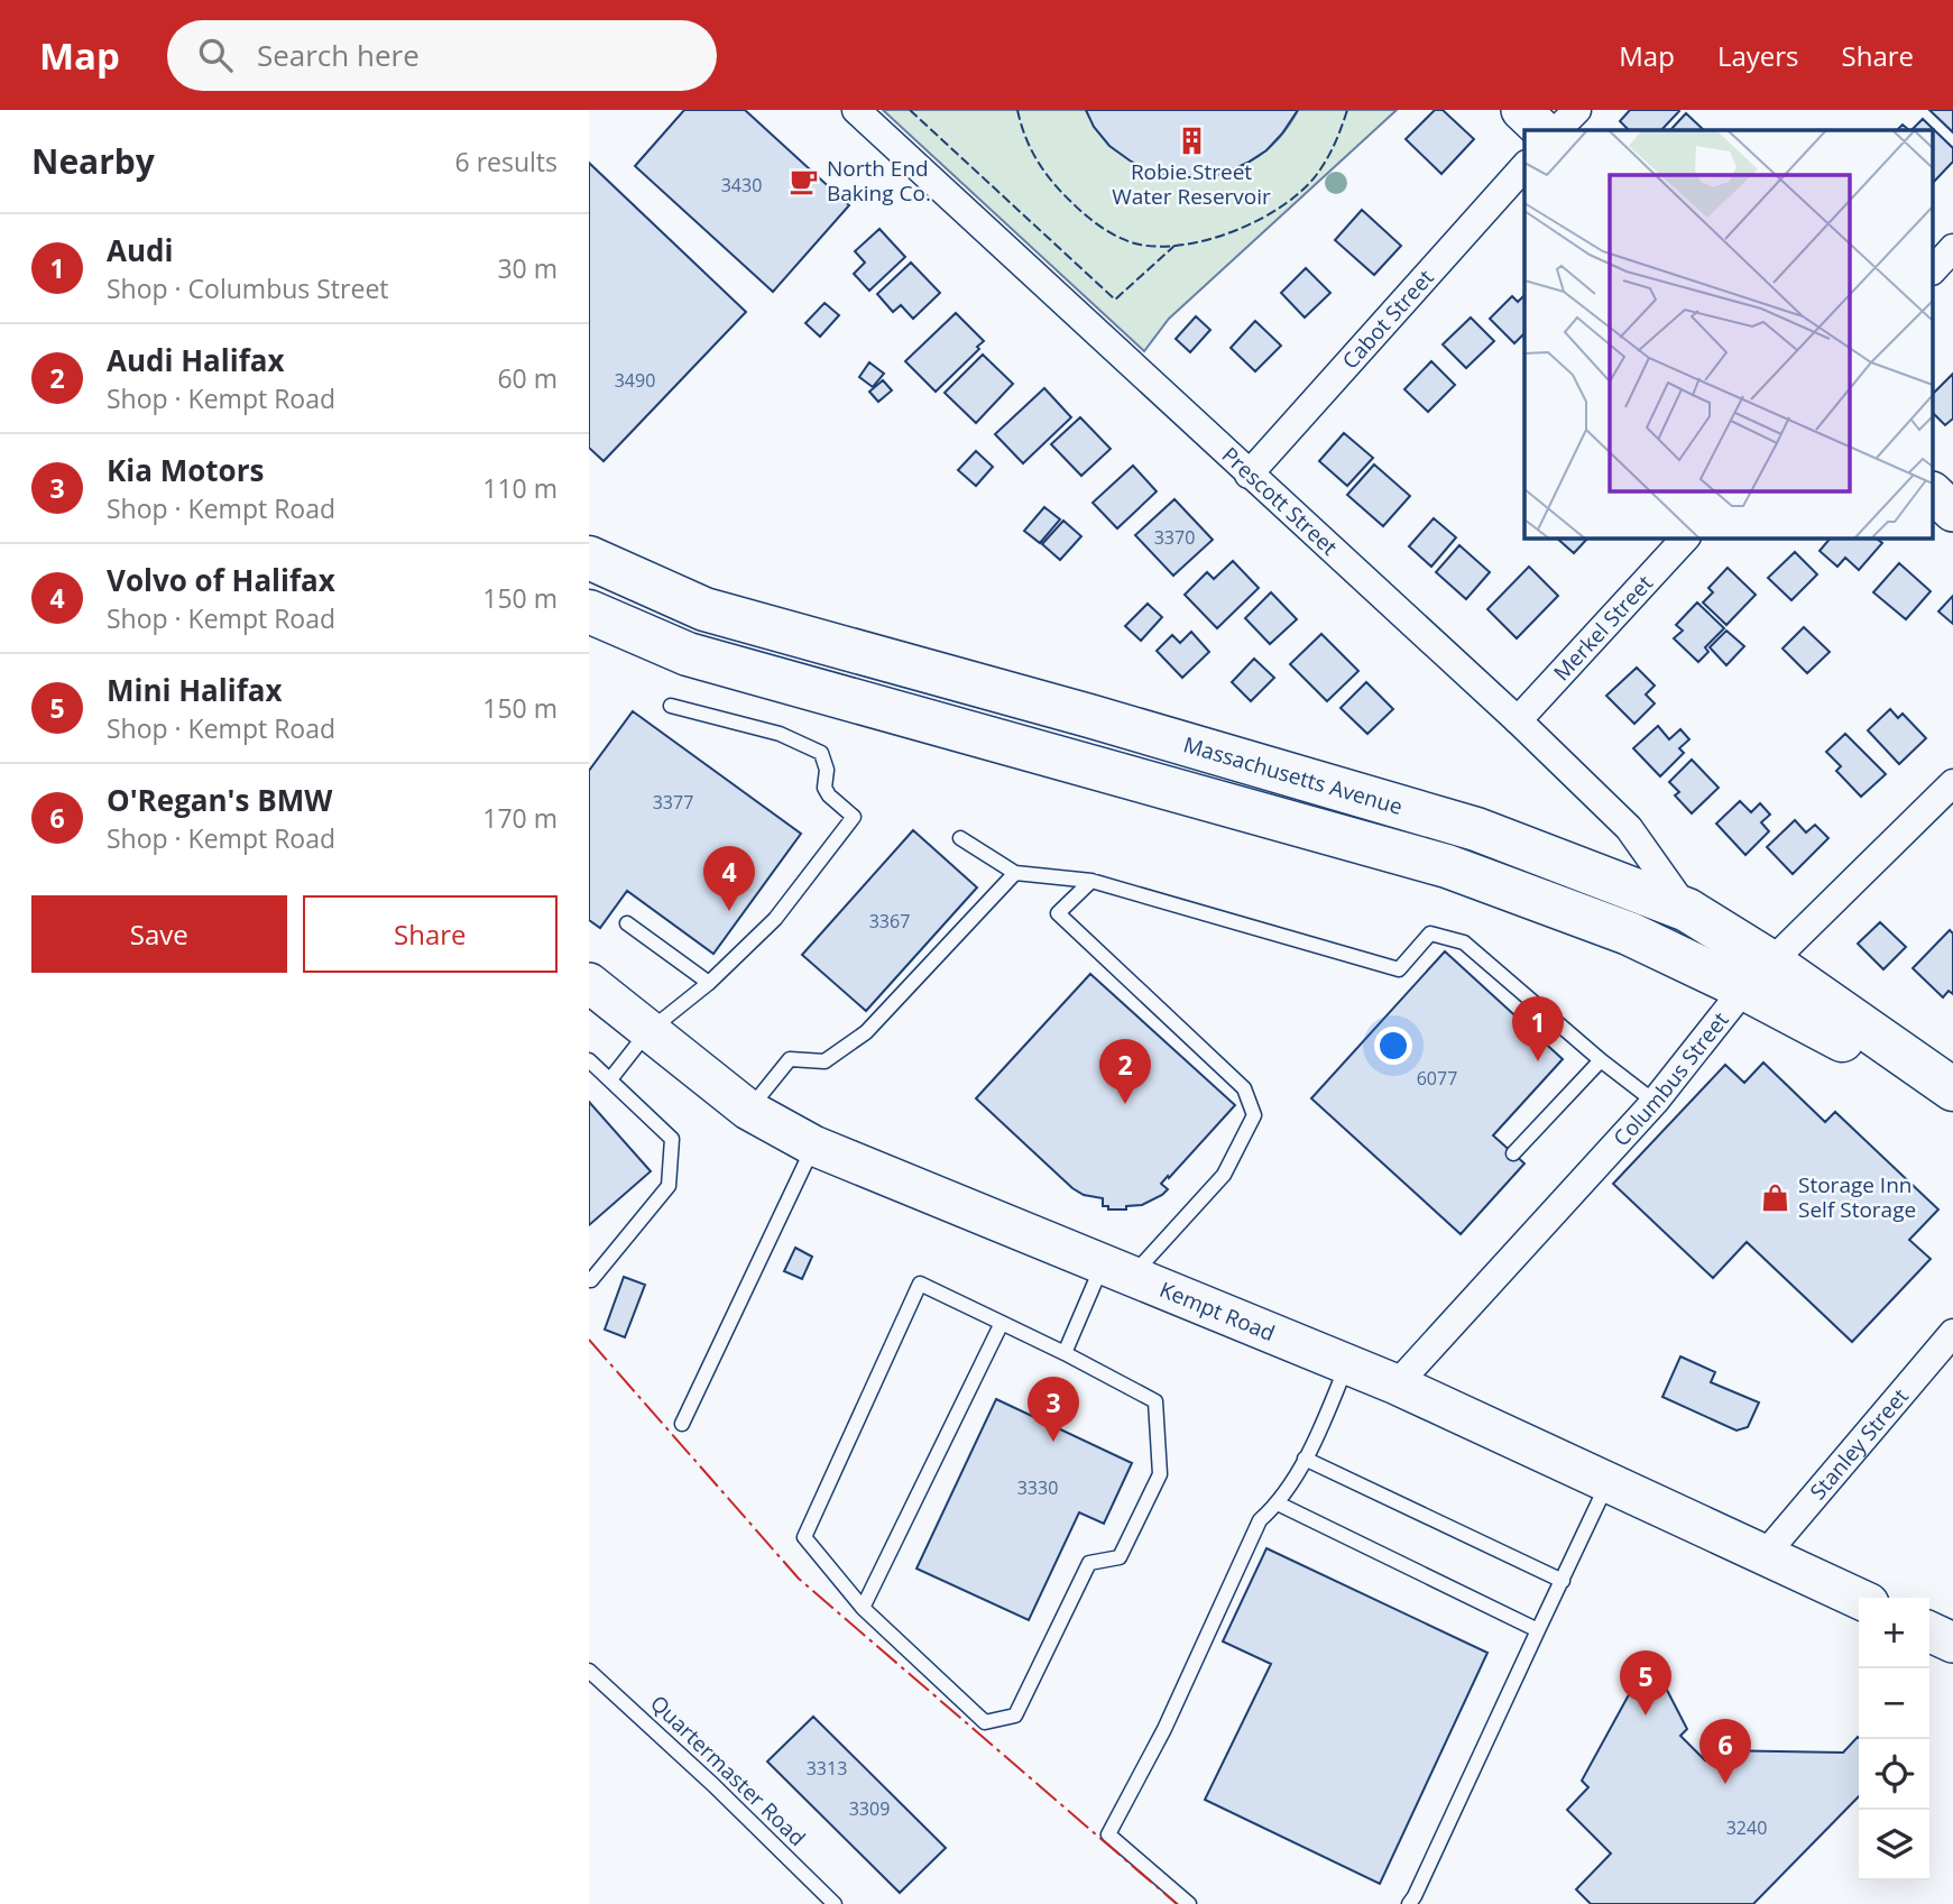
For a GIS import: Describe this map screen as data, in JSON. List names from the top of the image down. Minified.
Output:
{"streets":{"main road":["Massachusetts Avenue"],"street":["Cabot Street","Prescott Street","Merkel Street","Columbus Street","Kempt Road","Stanley Street"],"lane":["Quartermaster Road"]},"crossings":[["Cabot Street","Prescott Street"],["Prescott Street","Merkel Street"],["Prescott Street","Massachusetts Avenue"],["Massachusetts Avenue","Columbus Street"],["Columbus Street","Kempt Road"],["Kempt Road","Stanley Street"]],"places":{"building":["Robie Street Water Reservoir"],"cafe":["North End Baking Co."],"shop":["Storage Inn Self Storage"]},"house_numbers":["3430","3490","3370","3377","3367","6077","3330","3313","3309","3240"],"page":{"header":"Map","search":"Search here","nav":["Map","Layers","Share"],"heading":["Nearby","6 results"],"list":[{"mark":"1","name":"Audi","note":"Shop · Columbus Street","value":"30 m"},{"mark":"2","name":"Audi Halifax","note":"Shop · Kempt Road","value":"60 m"},{"mark":"3","name":"Kia Motors","note":"Shop · Kempt Road","value":"110 m"},{"mark":"4","name":"Volvo of Halifax","note":"Shop · Kempt Road","value":"150 m"},{"mark":"5","name":"Mini Halifax","note":"Shop · Kempt Road","value":"150 m"},{"mark":"6","name":"O'Regan's BMW","note":"Shop · Kempt Road","value":"170 m"}],"pins":["4","1","2","3","5","6"],"buttons":["Save","Share"],"map_buttons":["+","−"]}}
